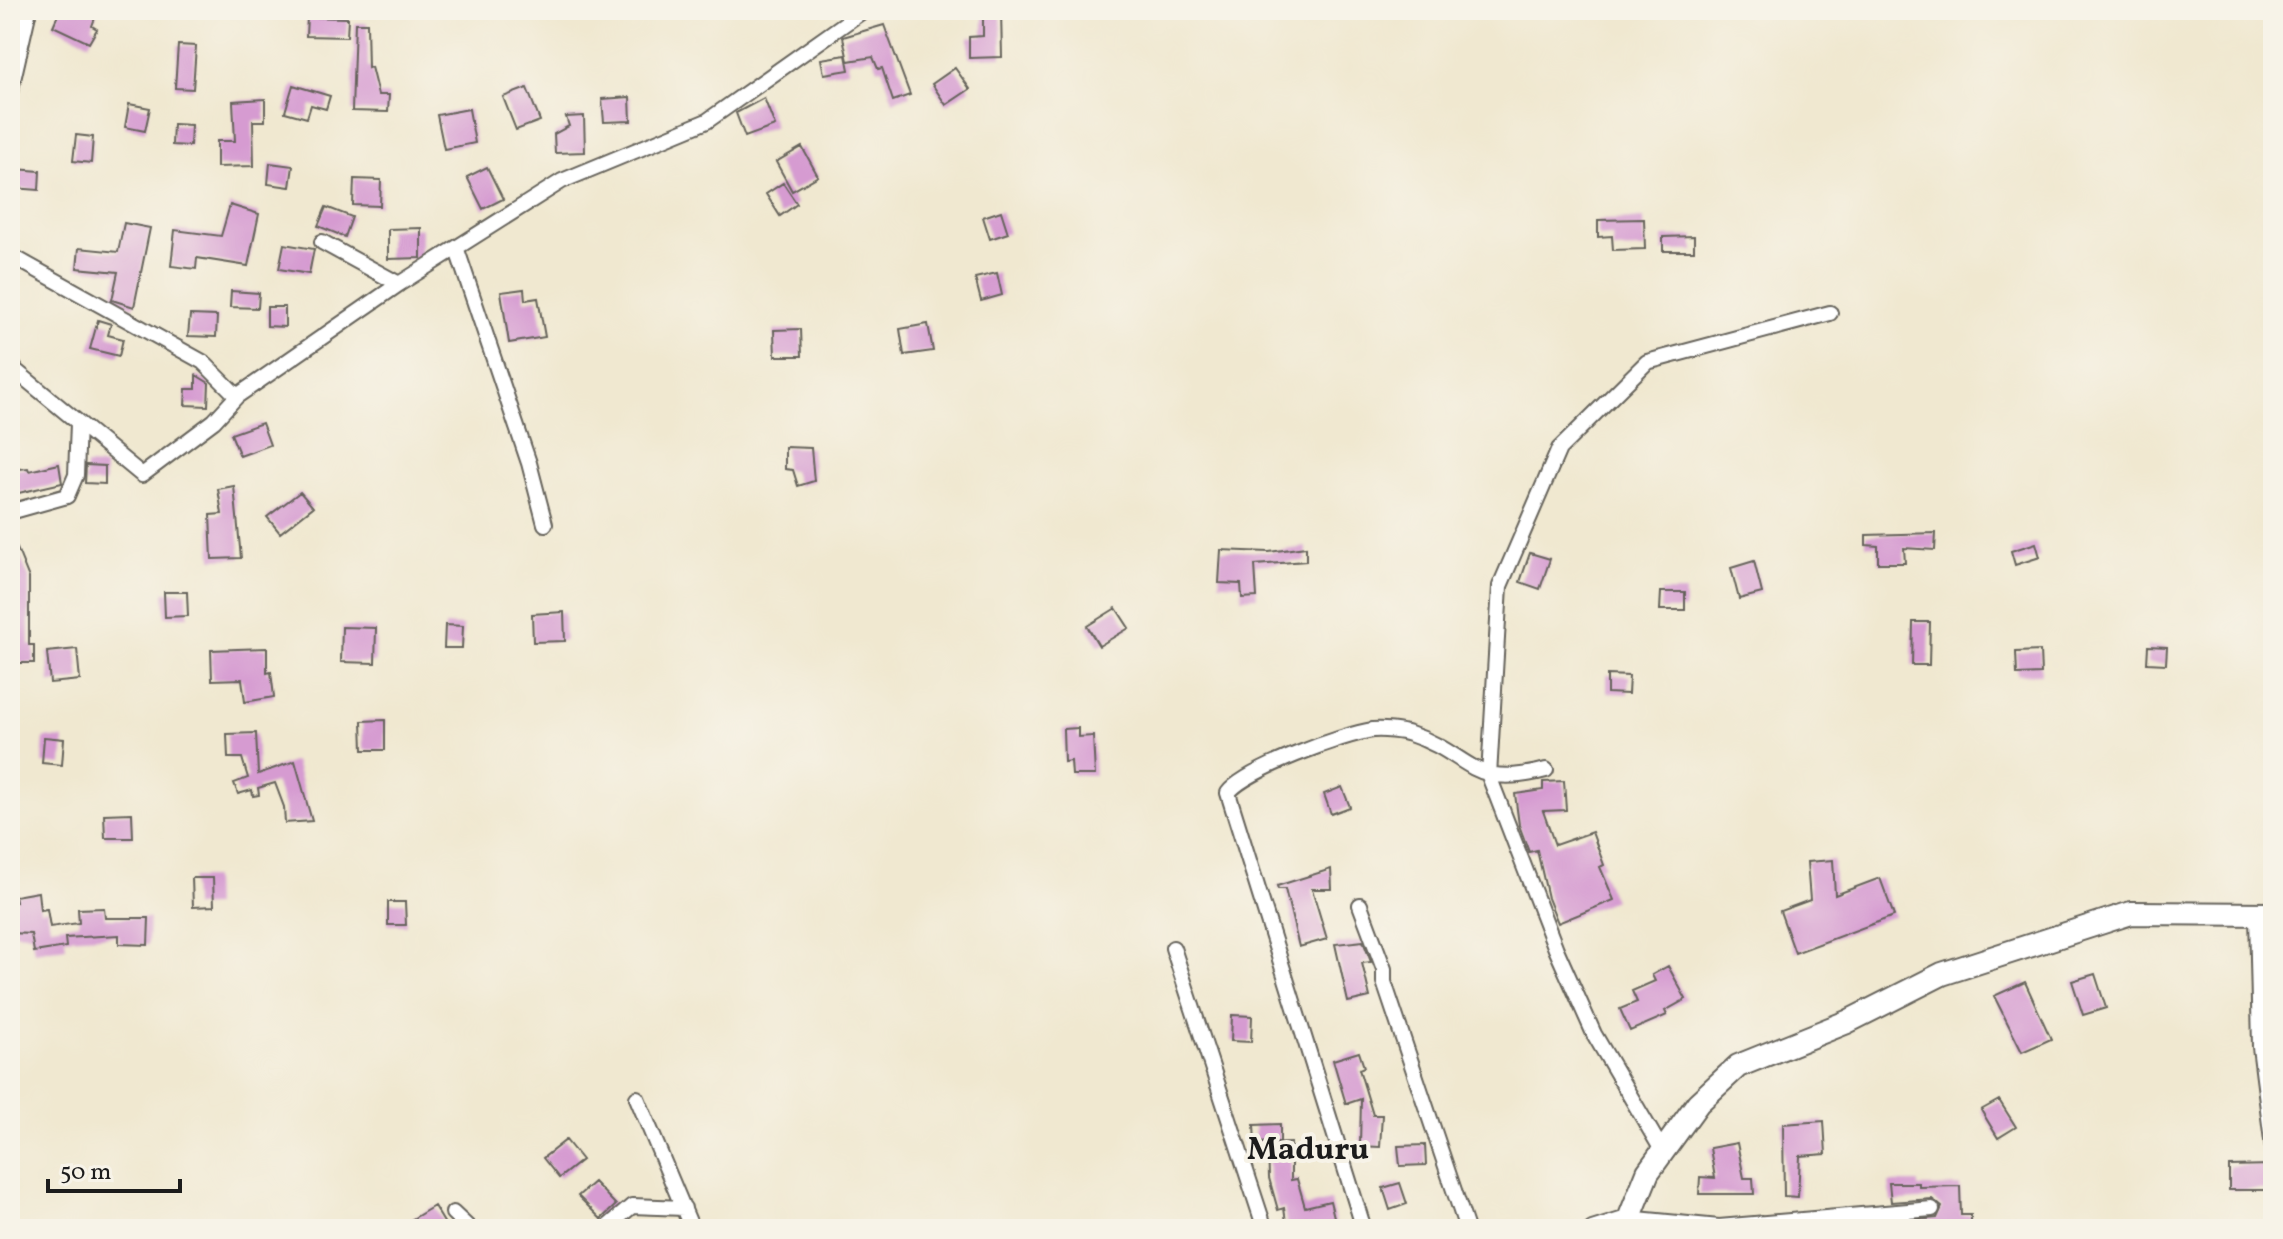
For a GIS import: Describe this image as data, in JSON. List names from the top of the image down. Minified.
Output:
{"districts":["Maduru"],"scale_bar":"50 m"}
